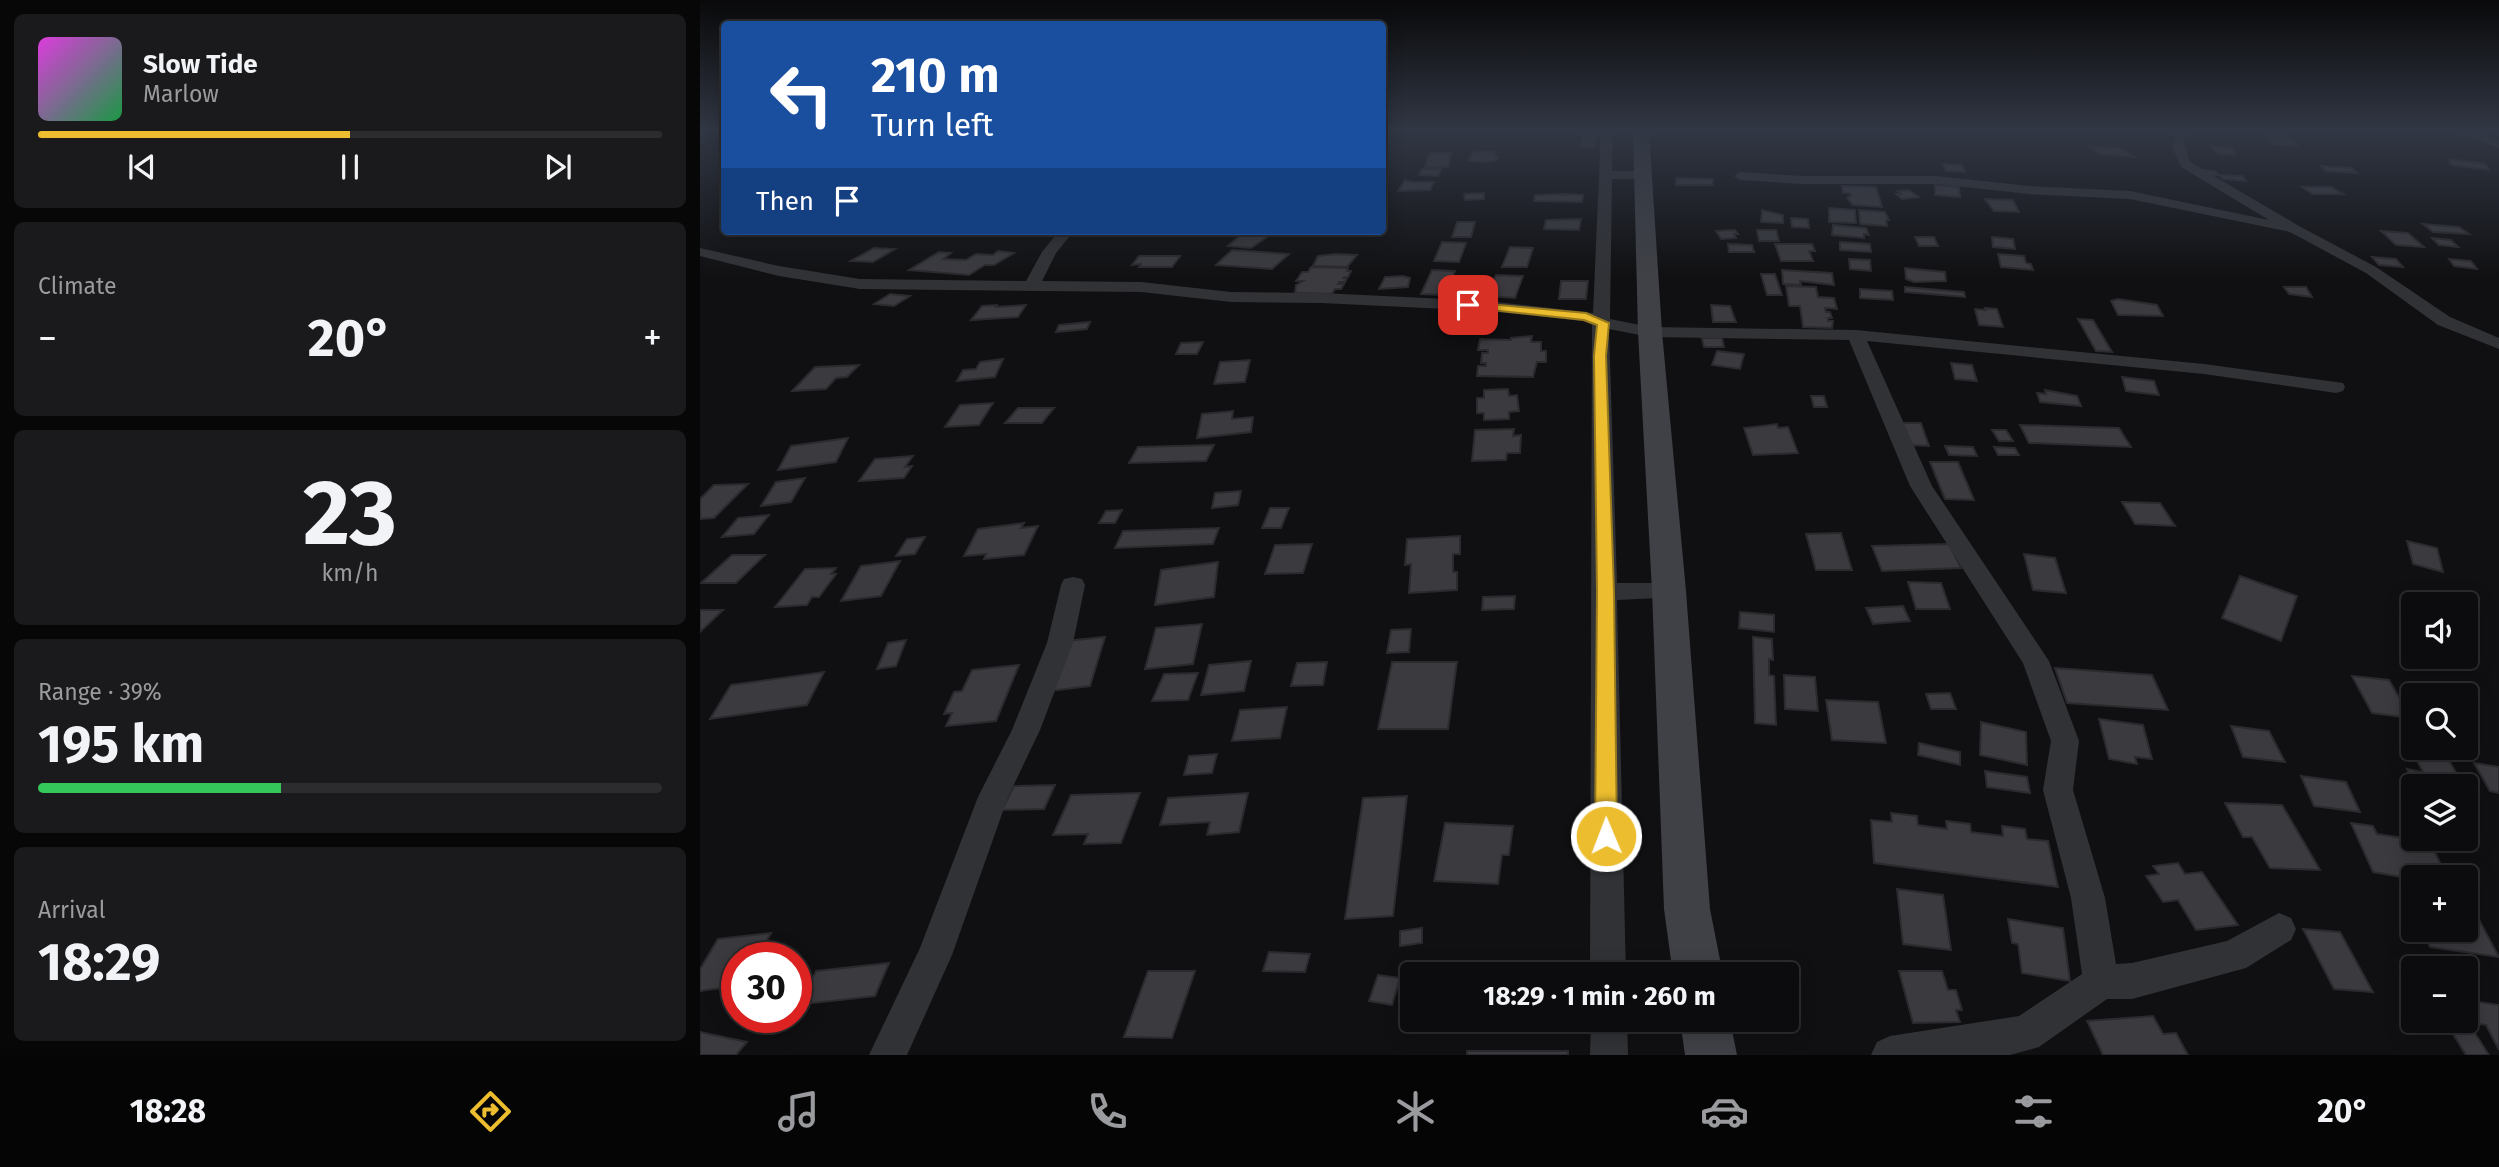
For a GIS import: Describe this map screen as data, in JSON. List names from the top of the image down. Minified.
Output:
{"page":{"turn":["210 m","Turn left"],"song":["Slow Tide","Marlow"],"then":"Then","tile":["Climate",["23","km/h"],["Range · 39%","195 km"],["Arrival","18:29"]],"heat":["−","20°","+"],"map_buttons":["+","−"],"limit":"30","trip":"18:29 · 1 min · 260 m","tabs":["18:28","20°"]}}
